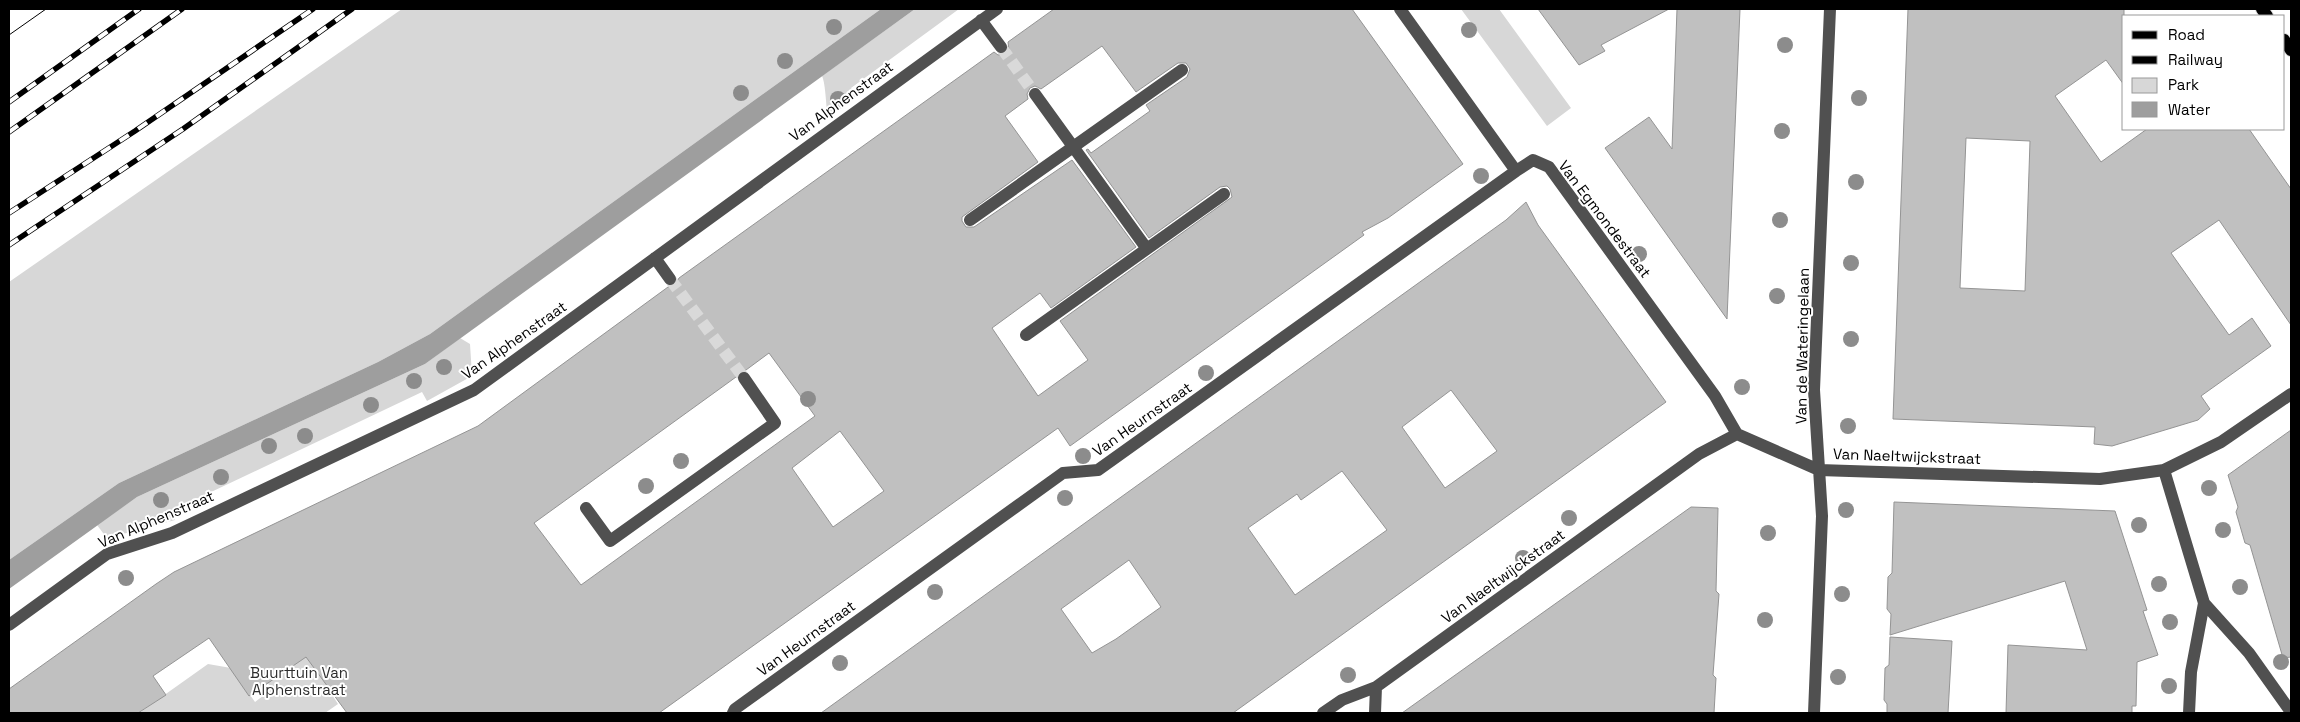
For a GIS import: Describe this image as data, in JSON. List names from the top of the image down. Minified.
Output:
{"streets":{"street":["Van Alphenstraat","Van Egmondestraat","Van de Wateringelaan","Van Heurnstraat","Van Naeltwijckstraat"]},"crossings":[["Van Egmondestraat","Van Heurnstraat"],["Van Egmondestraat","Van Naeltwijckstraat"],["Van de Wateringelaan","Van Naeltwijckstraat"]],"parks":["Buurttuin Van Alphenstraat"],"legend":["Road","Railway","Park","Water"]}
